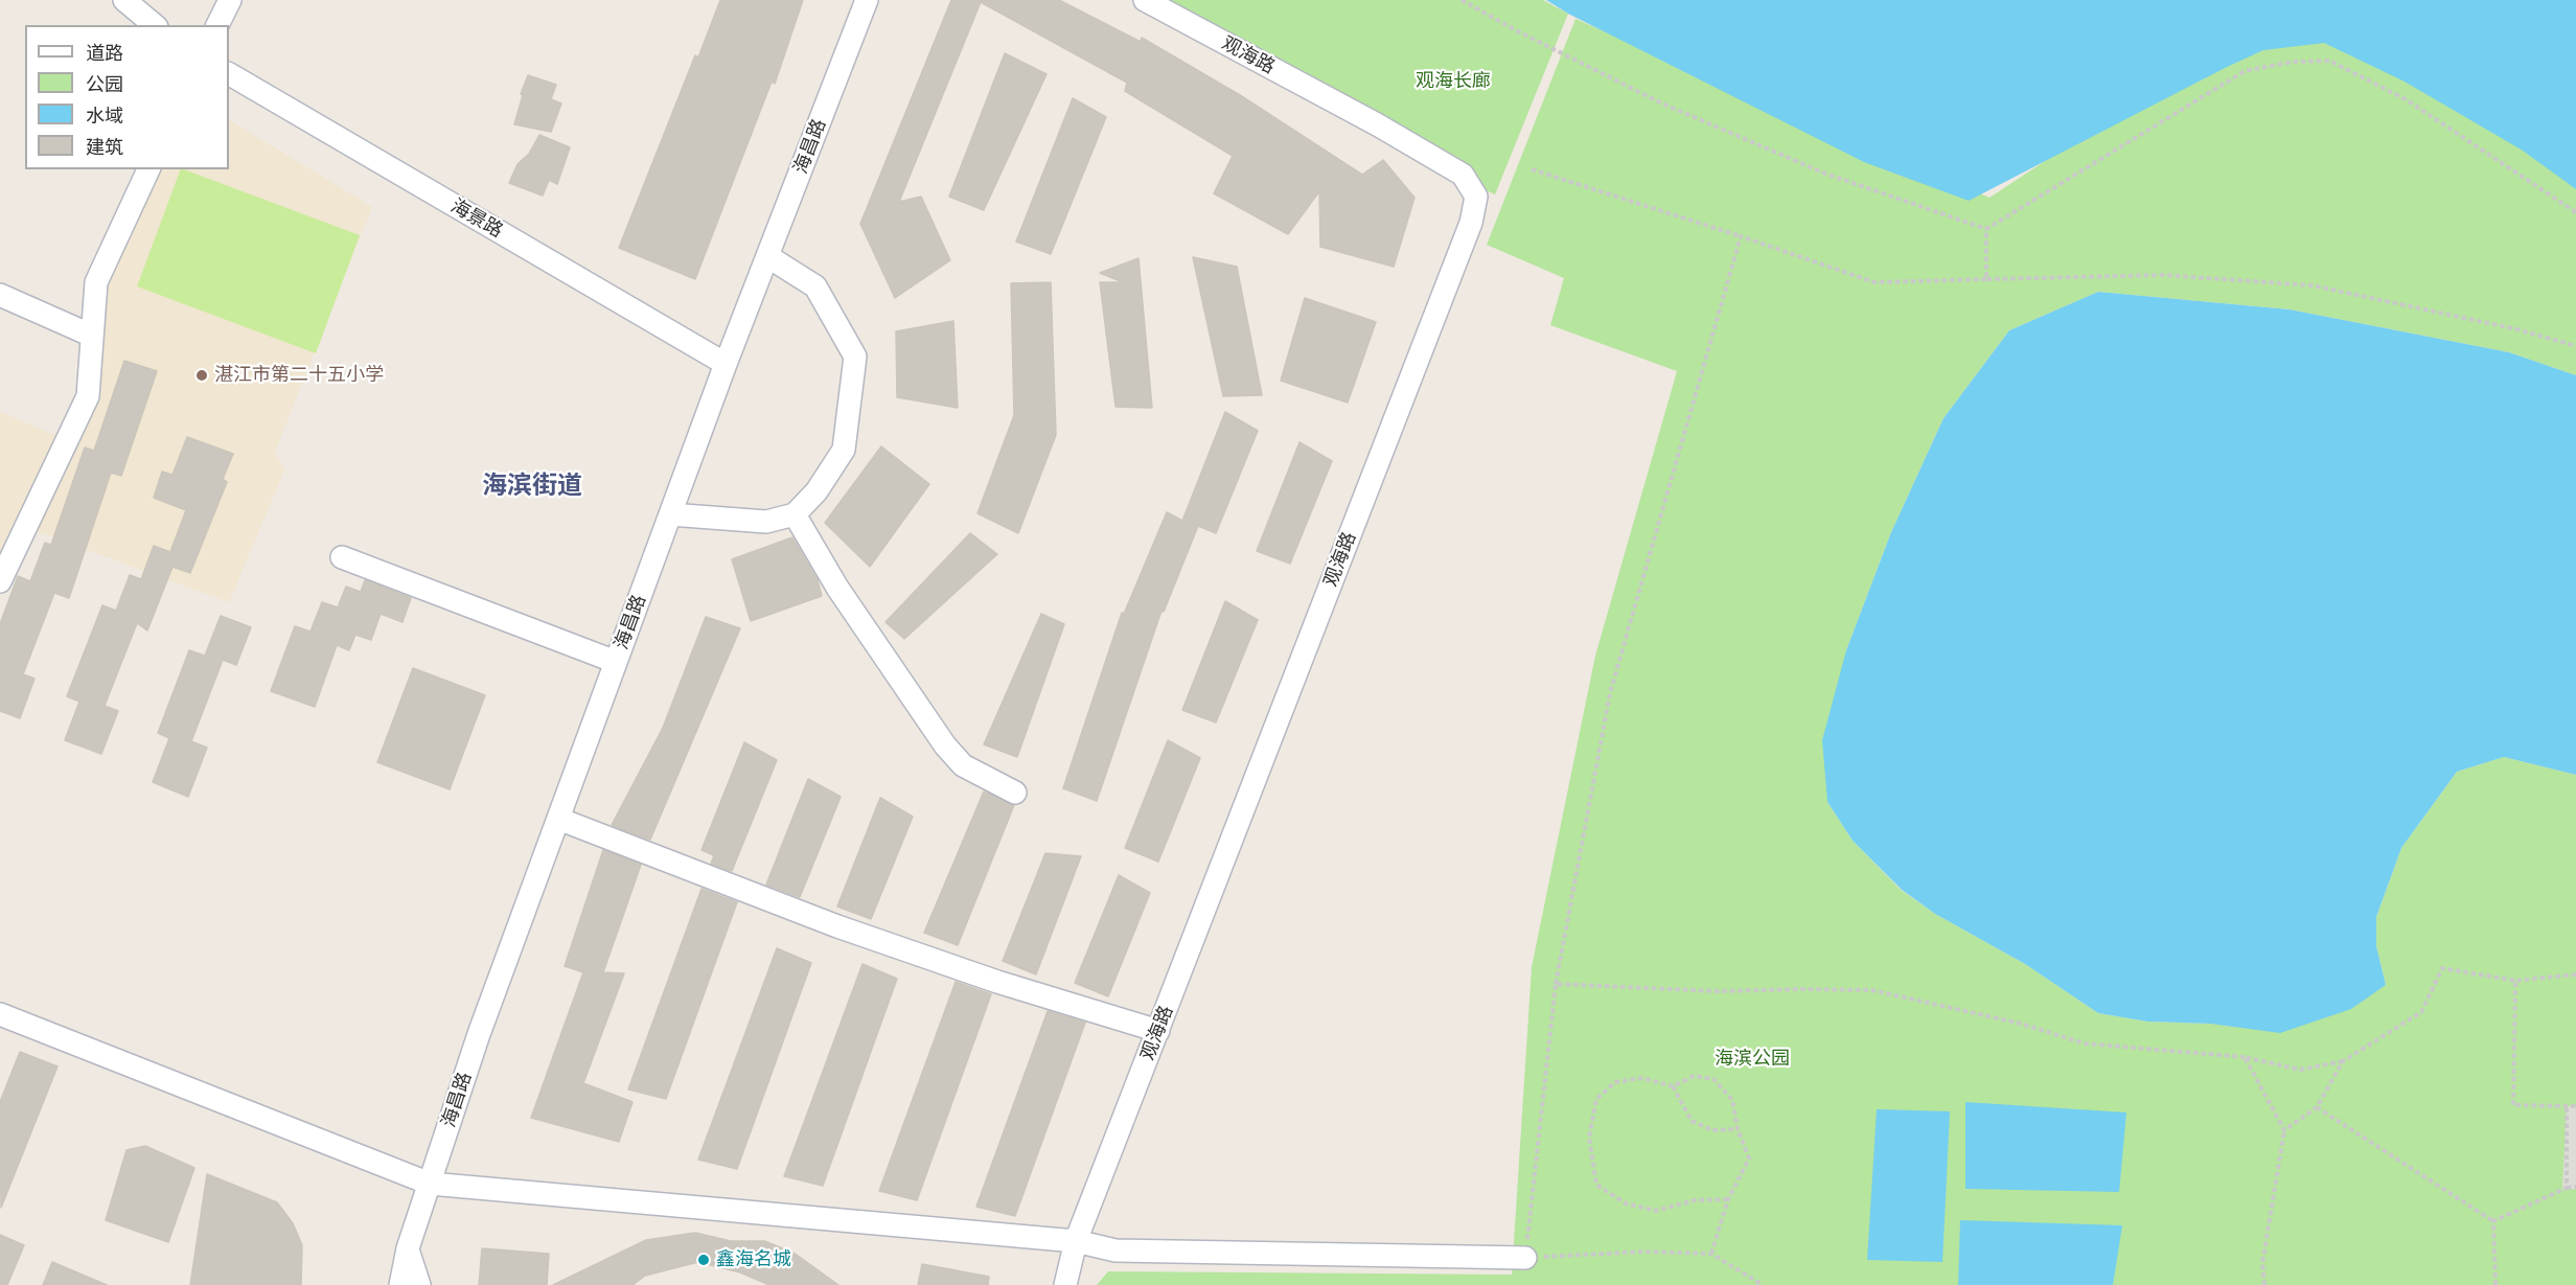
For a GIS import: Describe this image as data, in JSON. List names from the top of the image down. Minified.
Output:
{"streets":{"street":["观海路","海昌路","海景路"]},"crossings":[["海昌路","海景路"]],"districts":["海滨街道"],"parks":["观海长廊","海滨公园"],"places":["湛江市第二十五小学","鑫海名城"],"legend":["道路","公园","水域","建筑"]}
